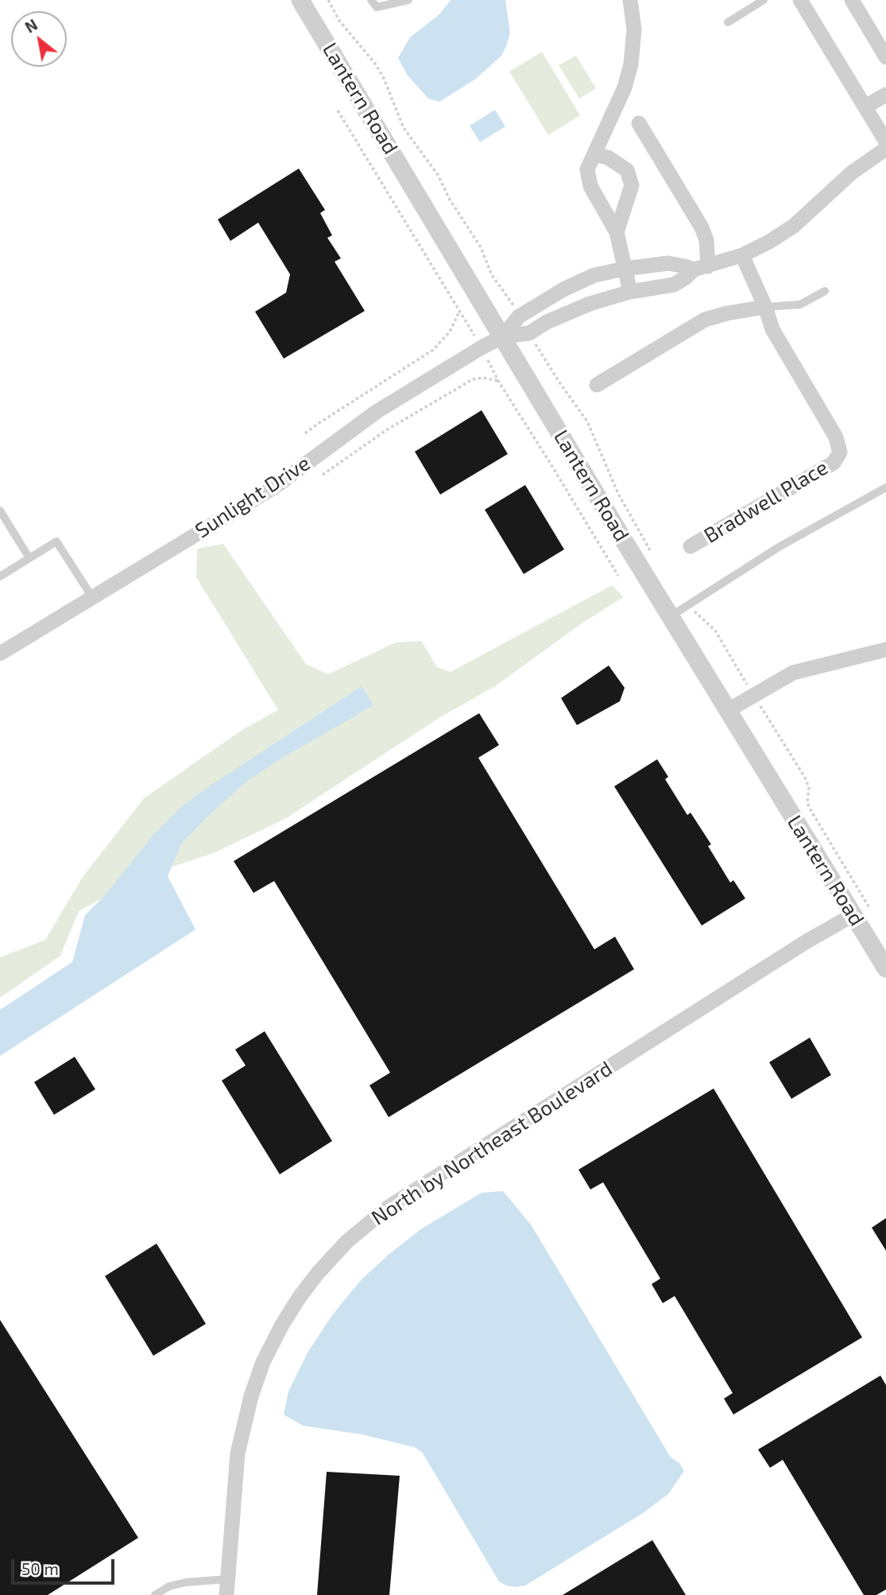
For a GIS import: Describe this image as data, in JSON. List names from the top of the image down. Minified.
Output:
{"streets":{"street":["Lantern Road","Sunlight Drive","Bradwell Place","North by Northeast Boulevard"]},"crossings":[["Lantern Road","Sunlight Drive"],["Lantern Road","North by Northeast Boulevard"]],"scale_bar":"50 m","north":"top left"}
